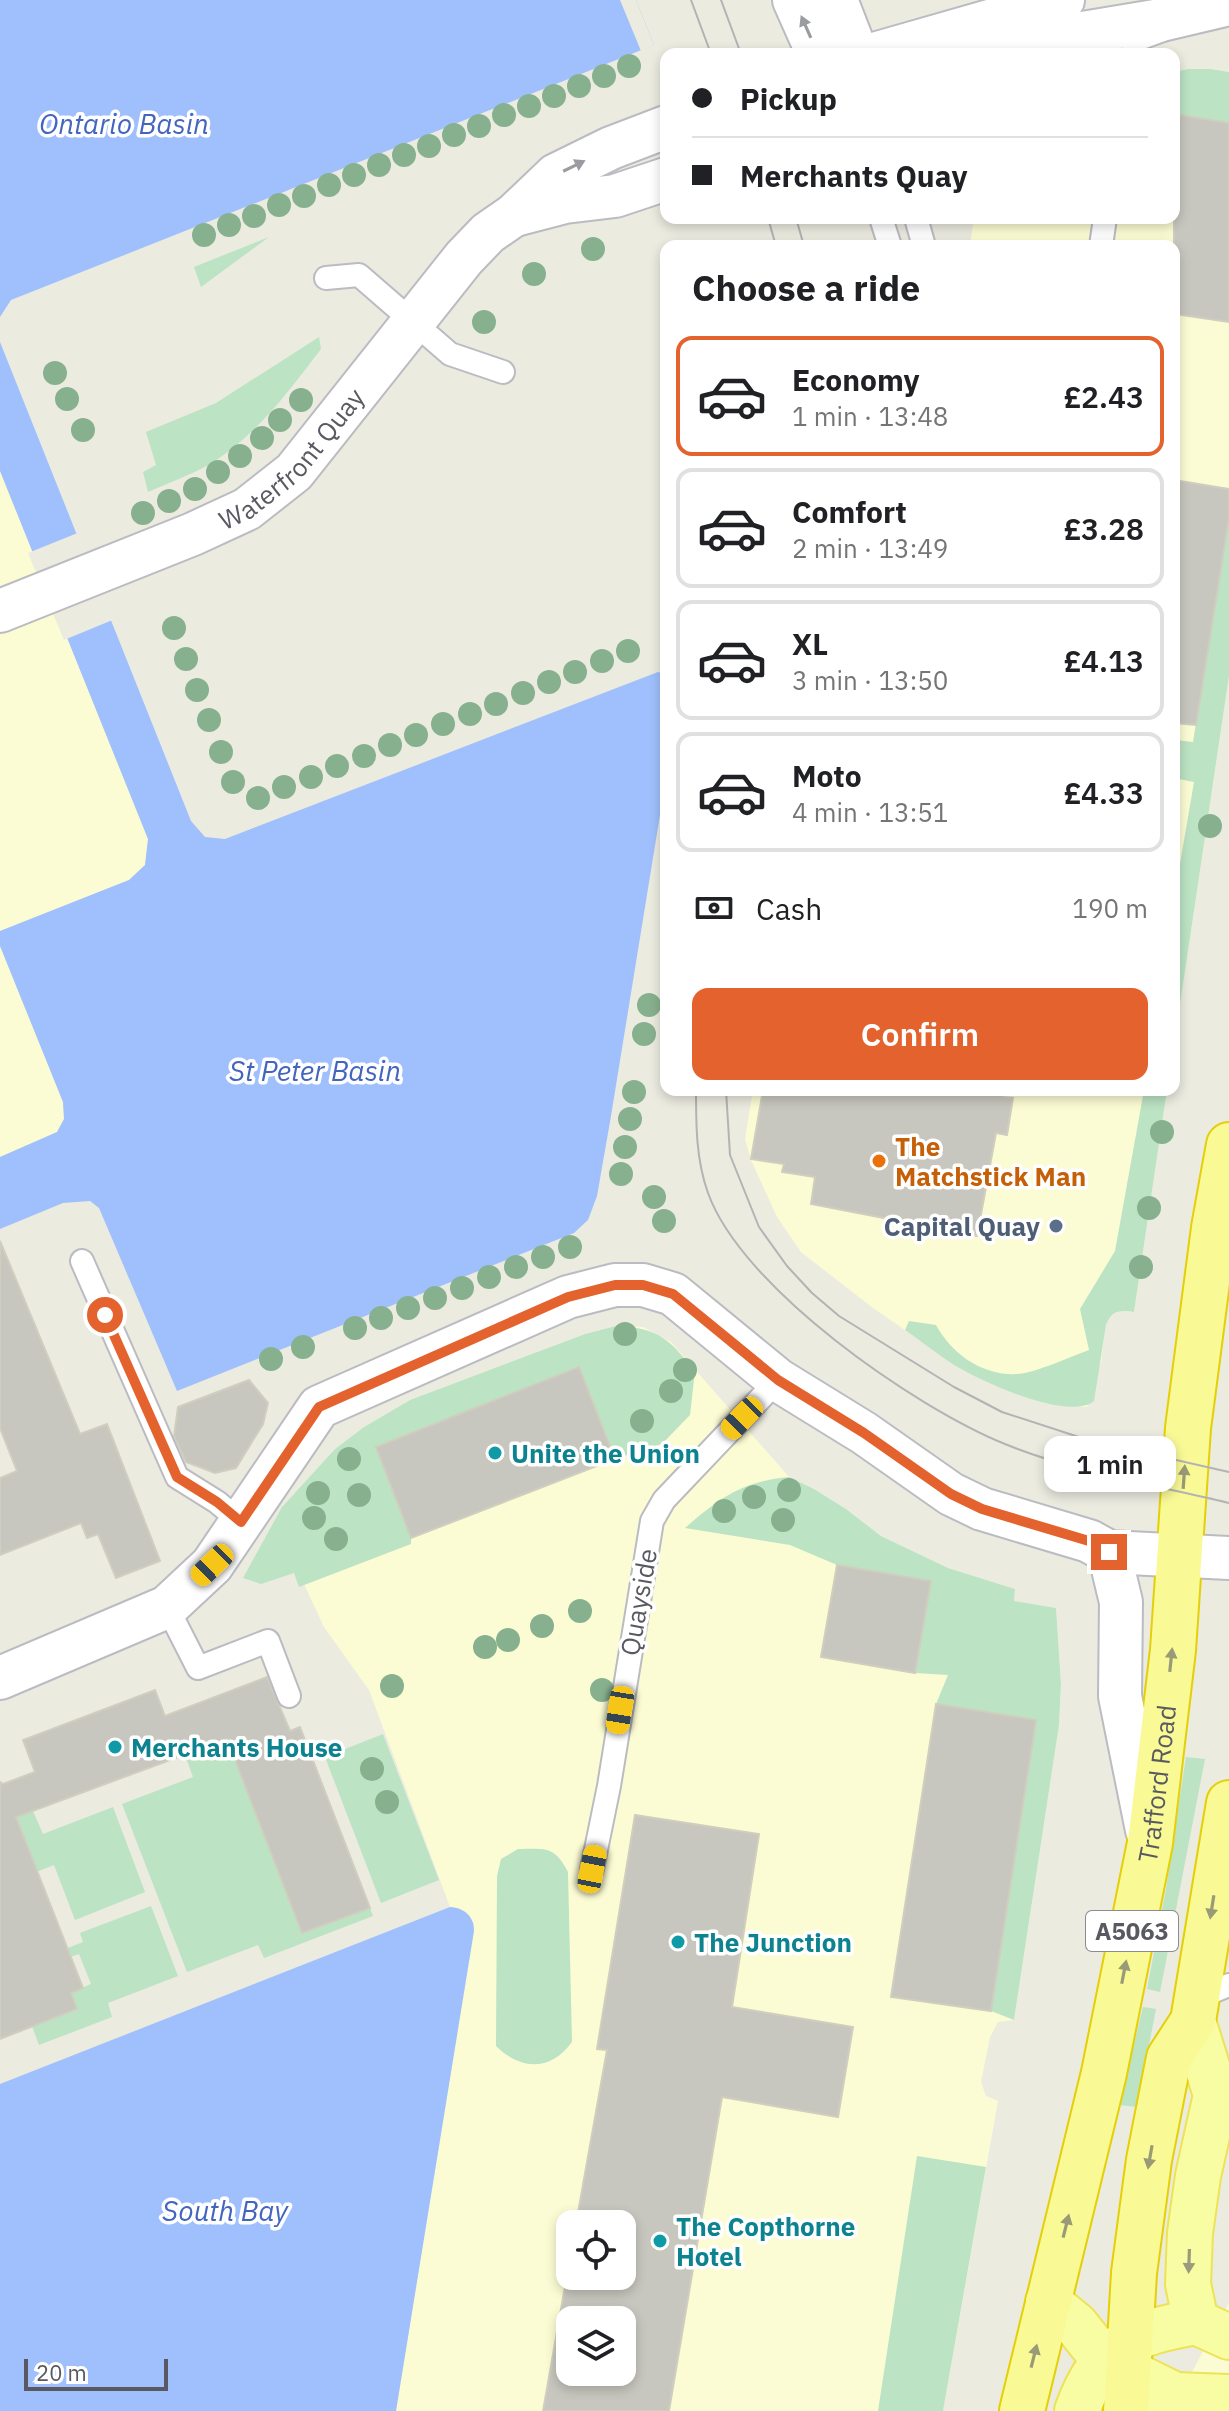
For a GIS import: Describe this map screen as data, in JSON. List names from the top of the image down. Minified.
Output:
{"streets":{"highway":["Trafford Road","A5063"],"street":["Waterfront Quay"],"lane":["Quayside"]},"water":["Ontario Basin","St Peter Basin","South Bay"],"places":["The Matchstick Man","Capital Quay","Unite the Union","Merchants House","The Junction","The Copthorne Hotel"],"scale_bar":"20 m","page":{"banner":["Pickup","Merchants Quay"],"heading":"Choose a ride","list":[{"name":"Economy","note":"1 min · 13:48","value":"£2.43"},{"name":"Comfort","note":"2 min · 13:49","value":"£3.28"},{"name":"XL","note":"3 min · 13:50","value":"£4.13"},{"name":"Moto","note":"4 min · 13:51","value":"£4.33"}],"pay":["Cash","190 m"],"buttons":"Confirm","bubble":"1 min","scale":"20 m"}}
